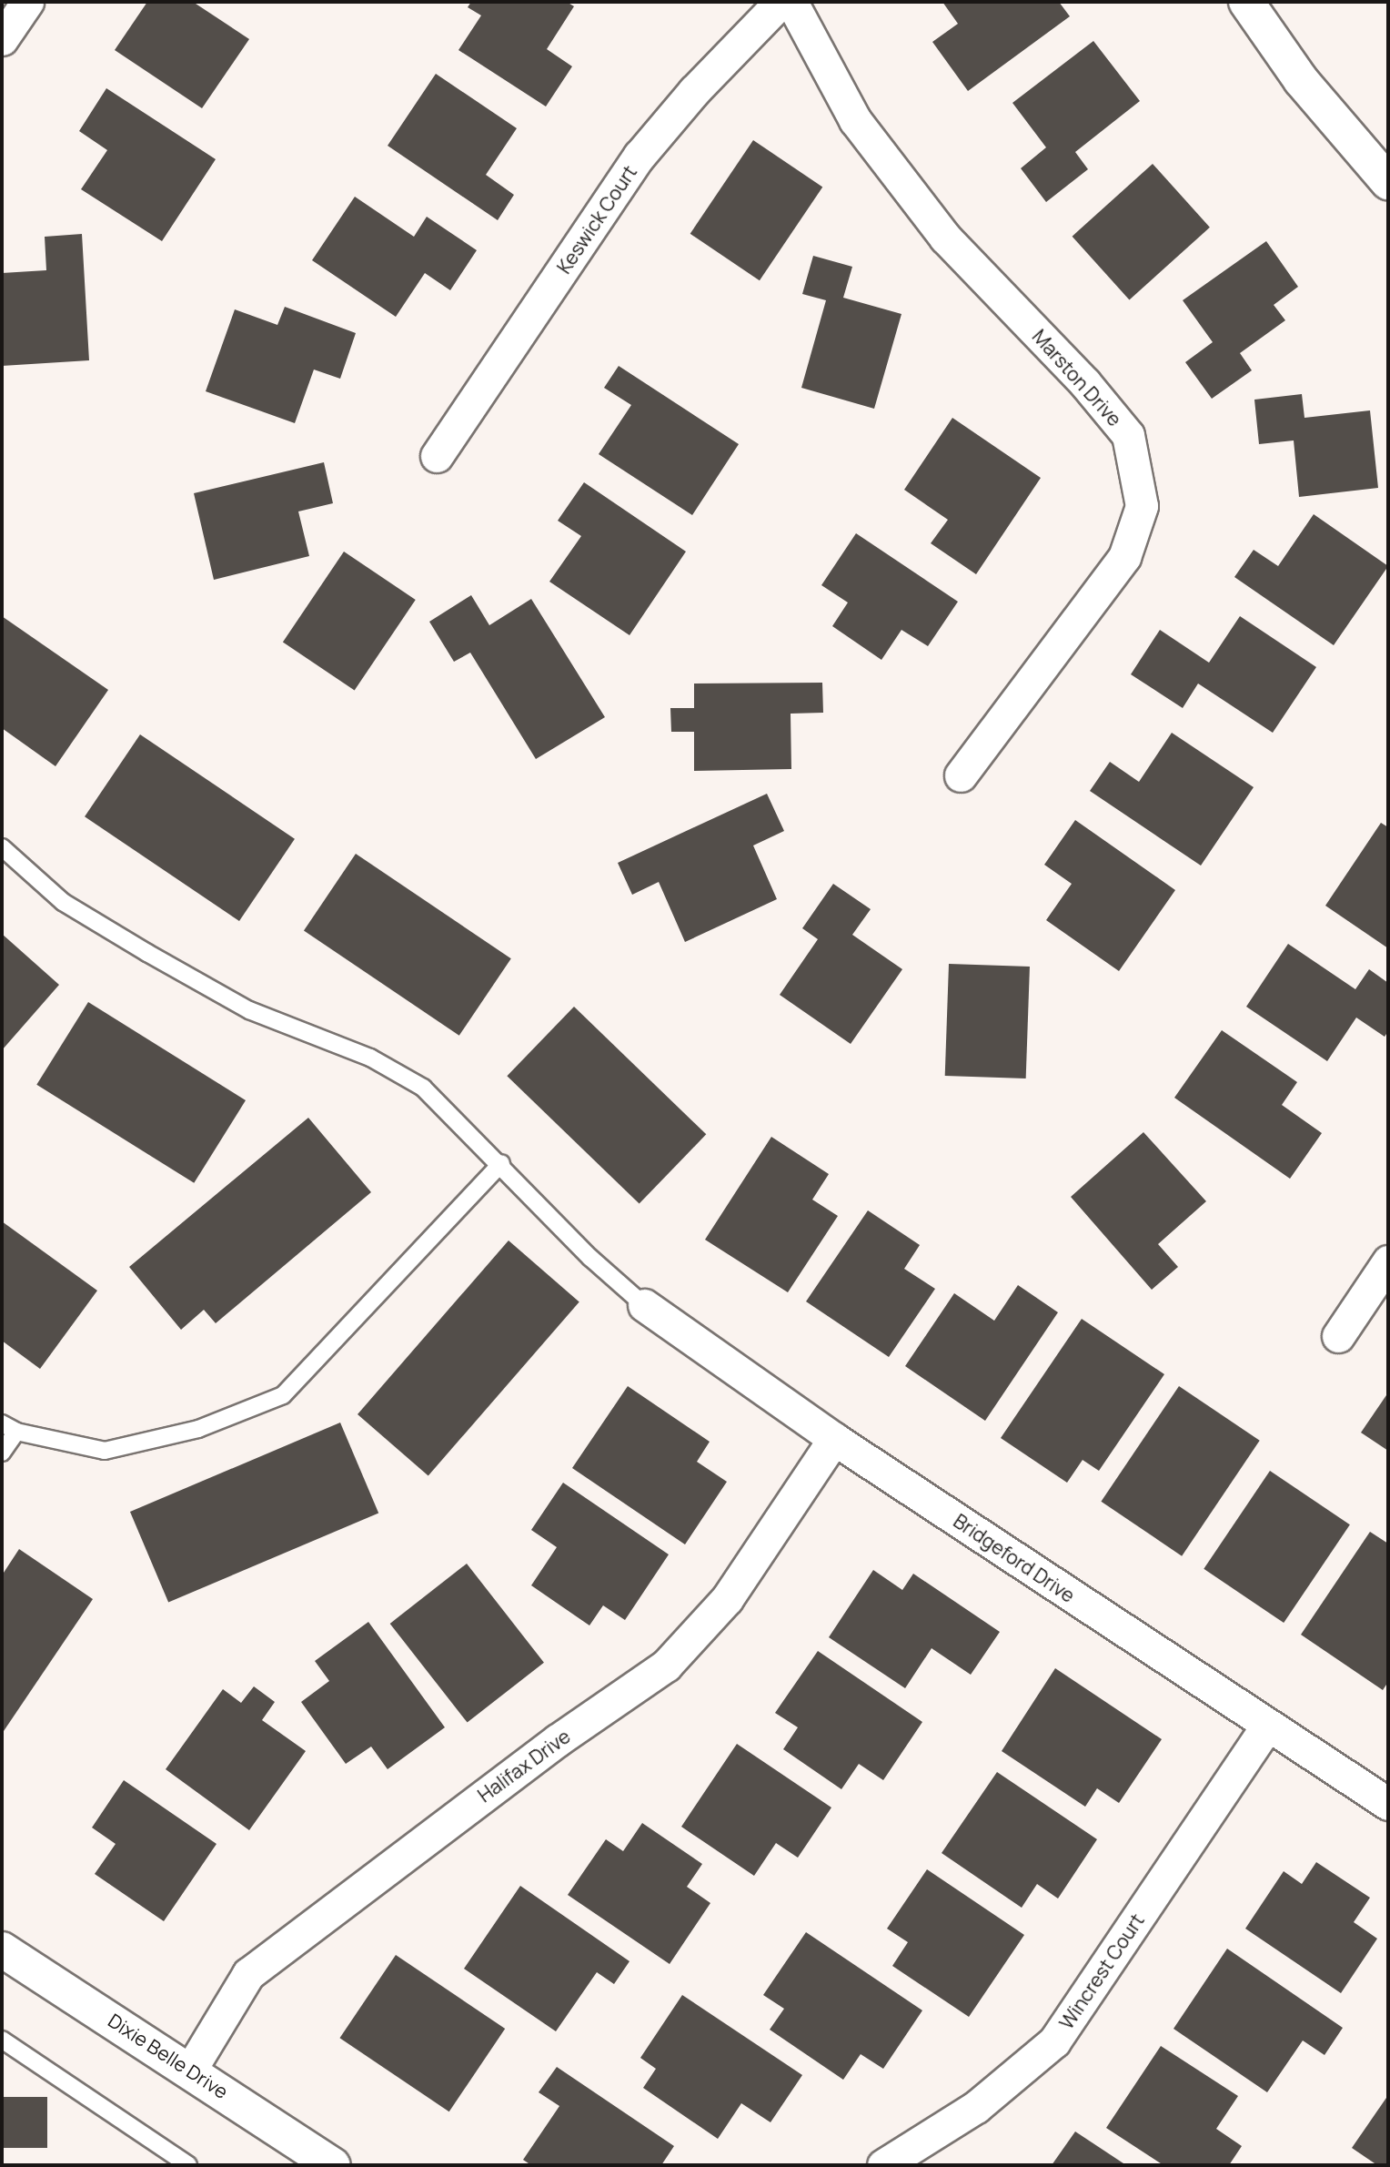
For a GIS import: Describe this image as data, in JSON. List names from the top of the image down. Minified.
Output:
{"streets":{"street":["Keswick Court","Marston Drive","Bridgeford Drive","Halifax Drive","Wincrest Court","Dixie Belle Drive"]},"crossings":[["Bridgeford Drive","Halifax Drive"],["Bridgeford Drive","Wincrest Court"],["Halifax Drive","Dixie Belle Drive"]]}
